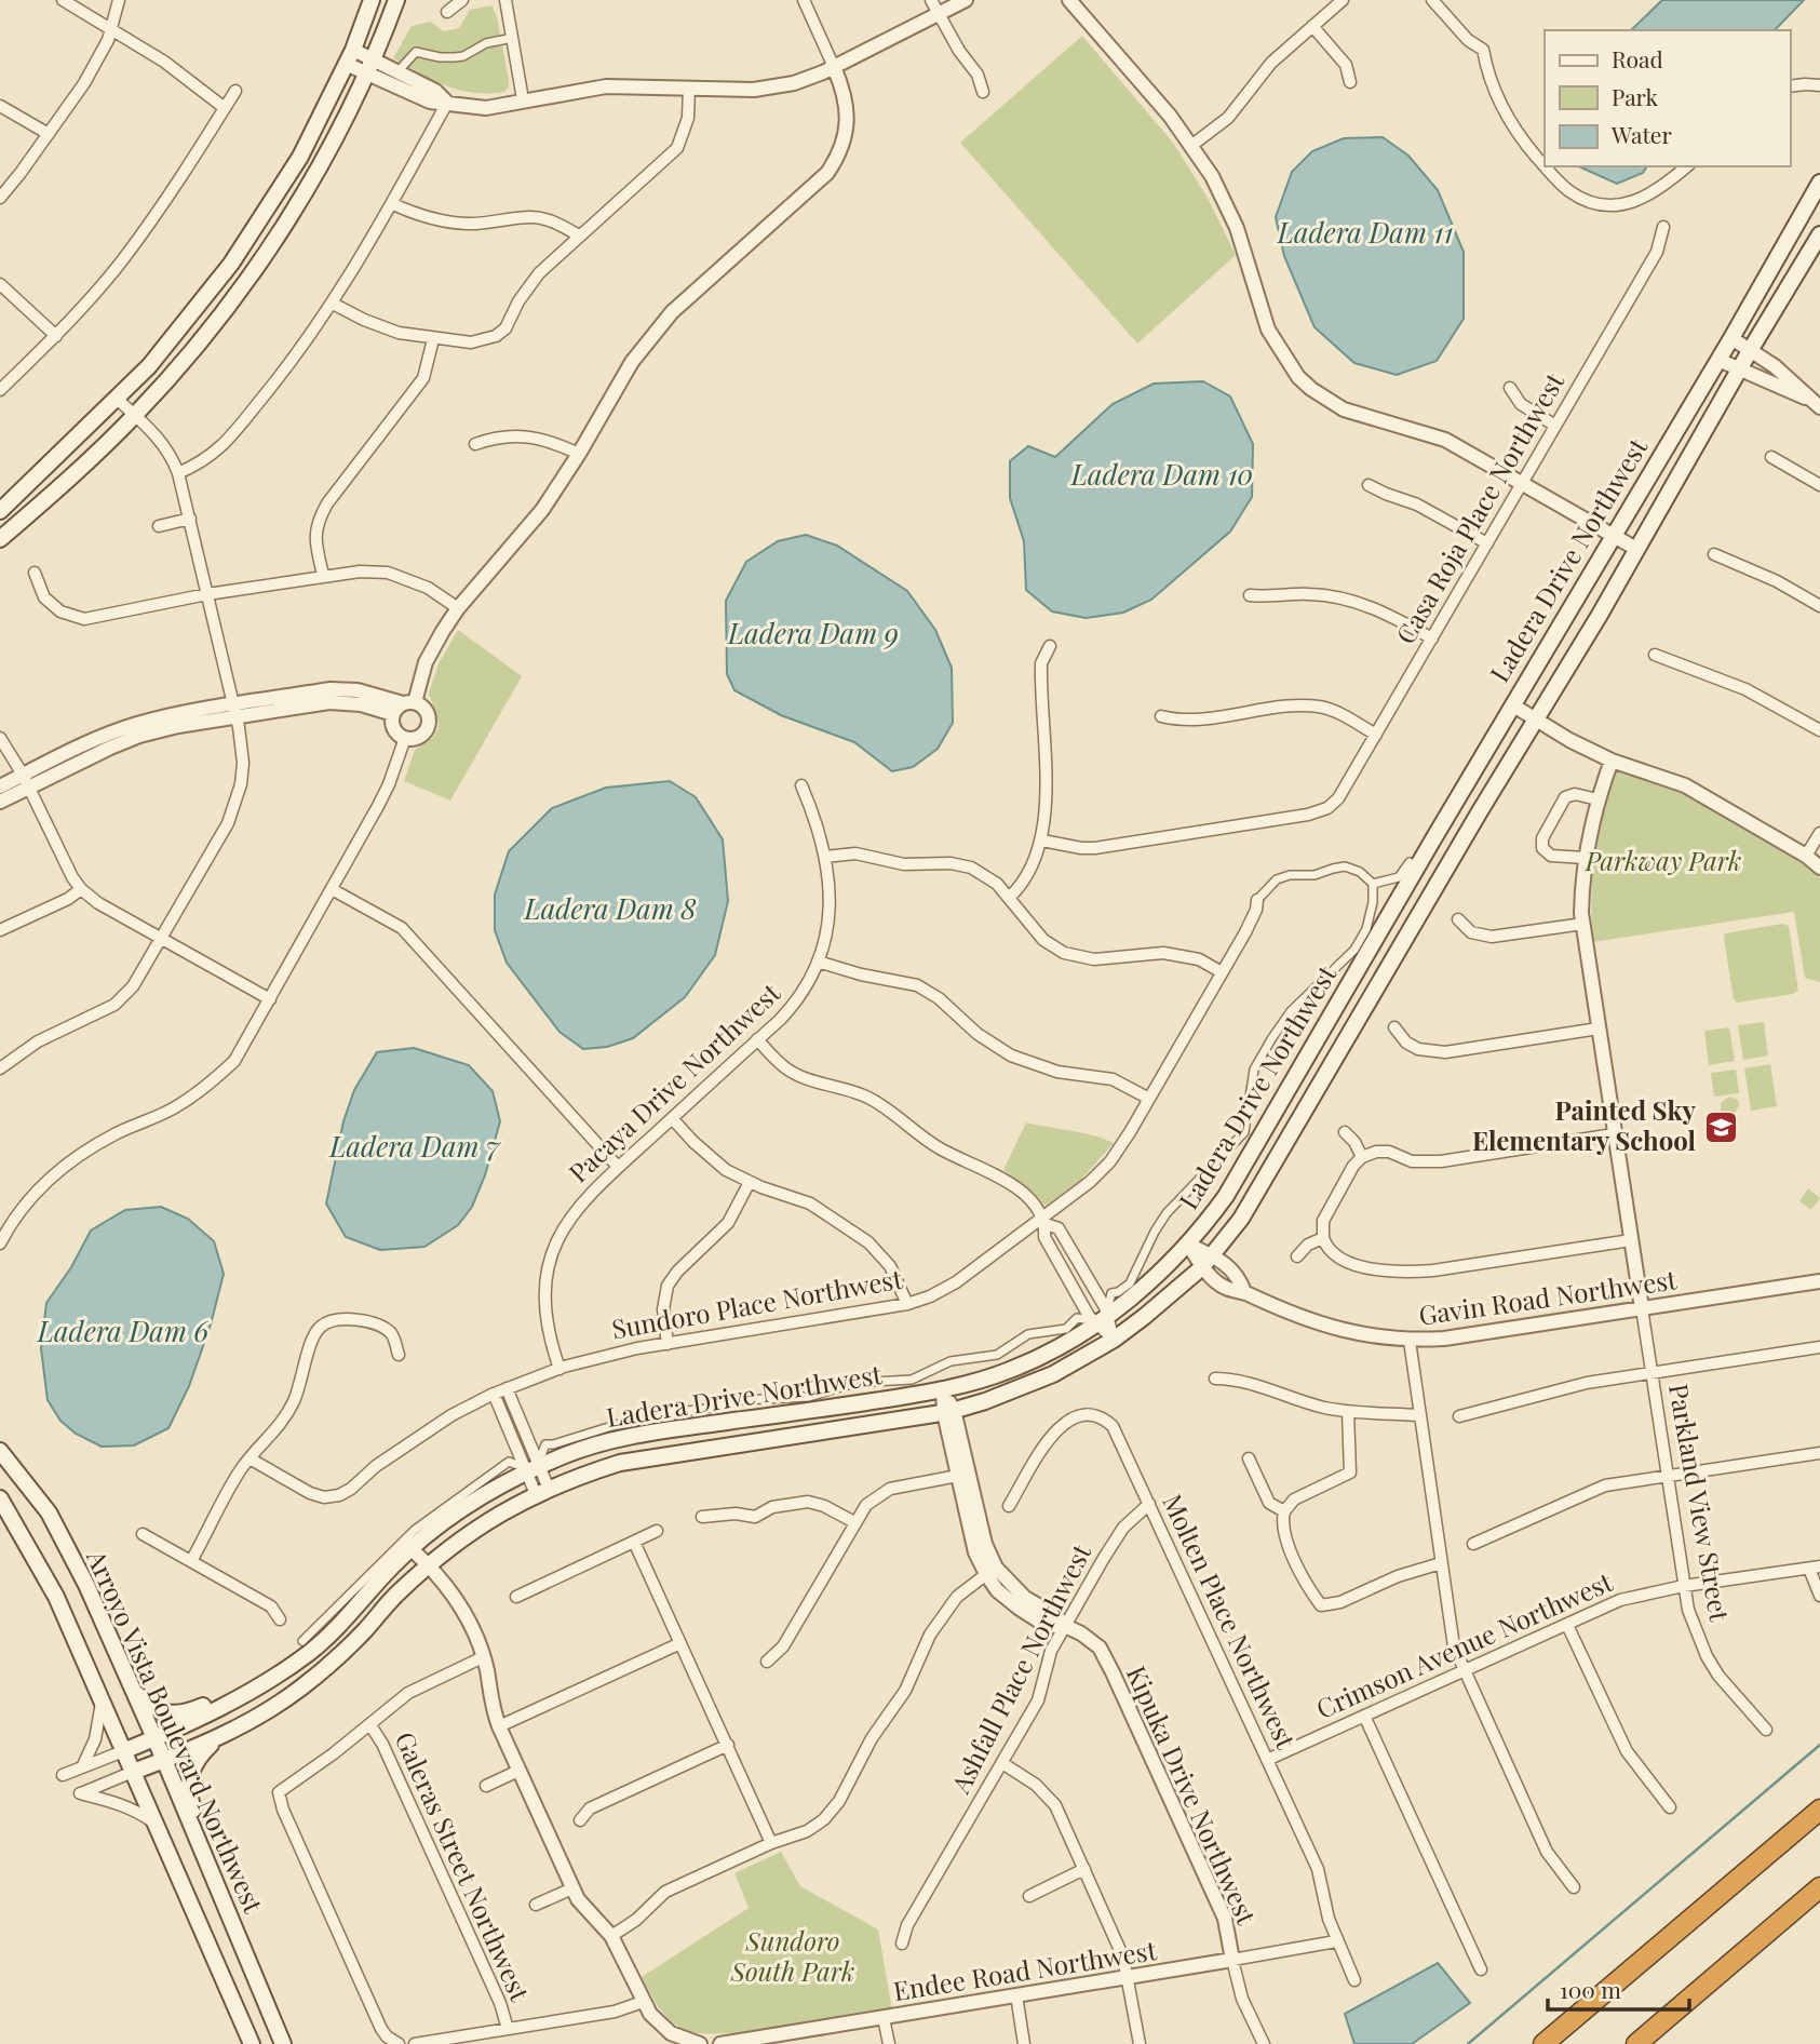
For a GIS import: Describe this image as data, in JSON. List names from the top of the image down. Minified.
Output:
{"streets":{"main road":["Ladera Drive Northwest","Arroyo Vista Boulevard Northwest"],"street":["Casa Roja Place Northwest","Pacaya Drive Northwest","Gavin Road Northwest","Sundoro Place Northwest","Parkland View Street","Molten Place Northwest","Crimson Avenue Northwest","Ashfall Place Northwest","Kipuka Drive Northwest","Galeras Street Northwest","Endee Road Northwest"]},"crossings":[["Ladera Drive Northwest","Gavin Road Northwest"],["Ladera Drive Northwest","Arroyo Vista Boulevard Northwest"],["Ladera Drive Northwest","Kipuka Drive Northwest"],["Pacaya Drive Northwest","Sundoro Place Northwest"],["Gavin Road Northwest","Parkland View Street"],["Parkland View Street","Crimson Avenue Northwest"],["Molten Place Northwest","Crimson Avenue Northwest"],["Molten Place Northwest","Ashfall Place Northwest"],["Molten Place Northwest","Endee Road Northwest"],["Ashfall Place Northwest","Kipuka Drive Northwest"],["Kipuka Drive Northwest","Endee Road Northwest"]],"water":["Ladera Dam 11","Ladera Dam 10","Ladera Dam 9","Ladera Dam 8","Ladera Dam 7","Ladera Dam 6"],"parks":["Parkway Park","Sundoro South Park"],"places":{"school or university":["Painted Sky Elementary School"]},"legend":["Road","Park","Water"],"scale_bar":"100 m"}
